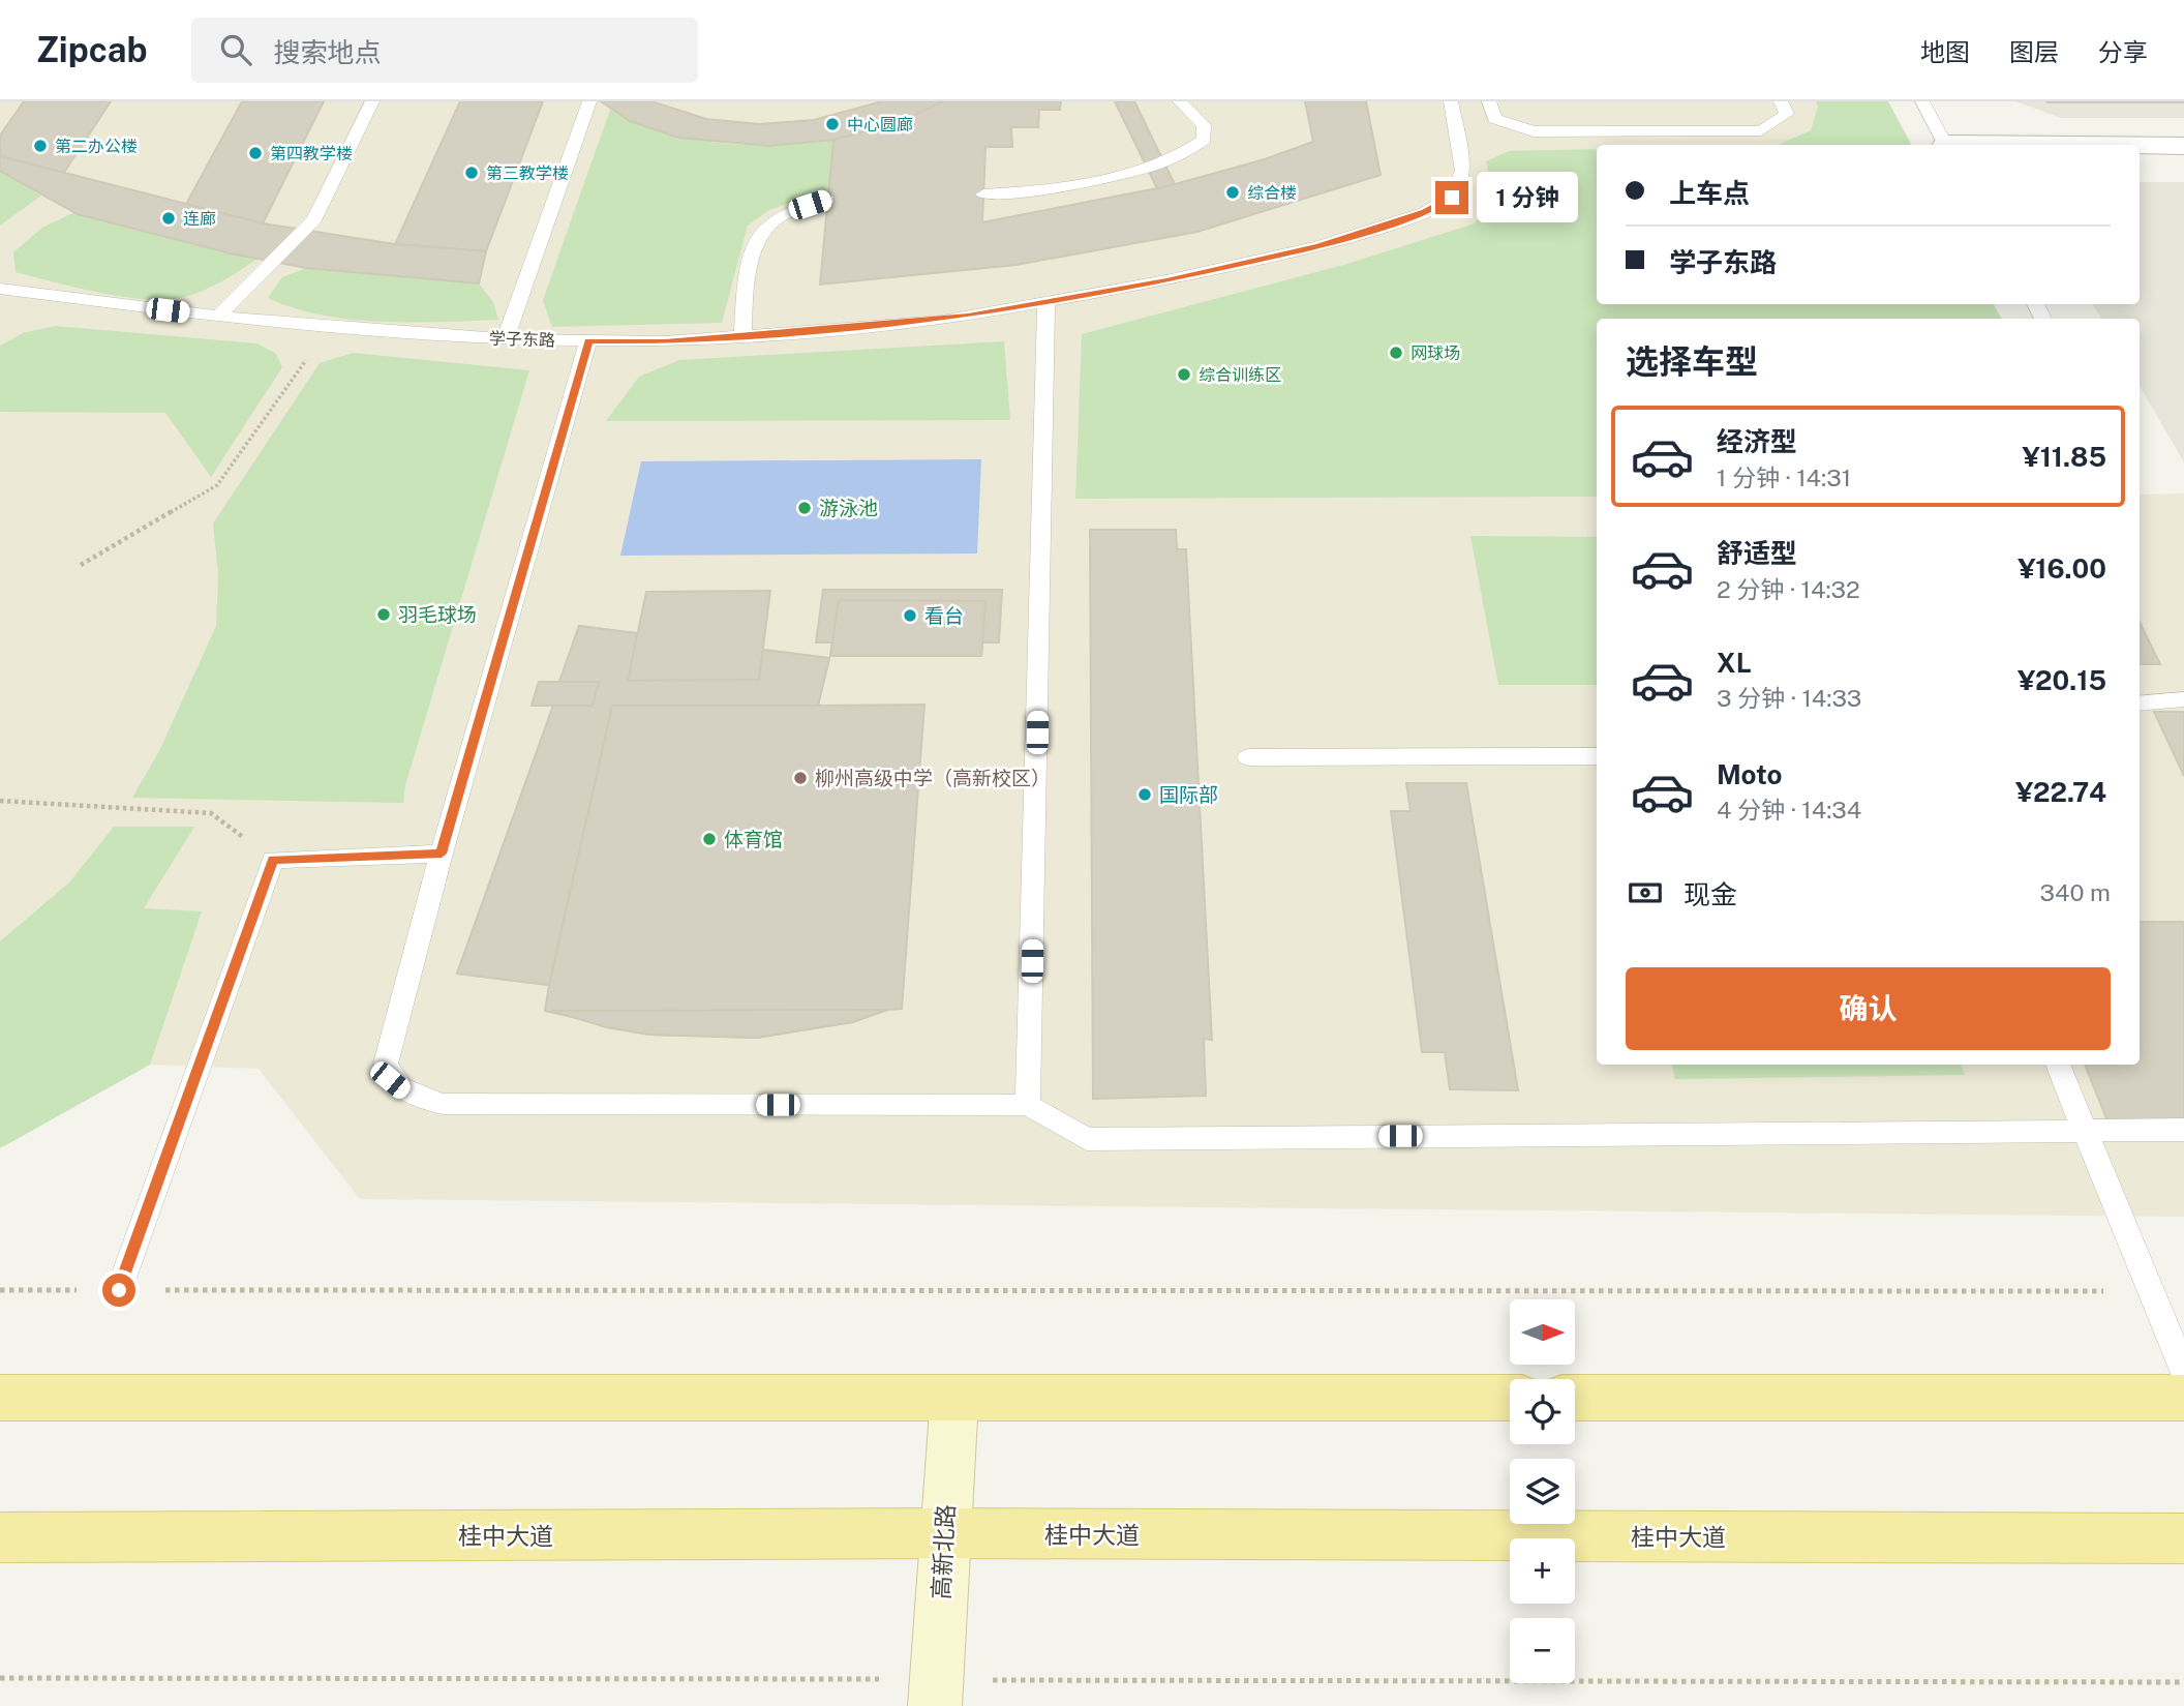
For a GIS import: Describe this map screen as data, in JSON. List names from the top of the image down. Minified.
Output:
{"streets":{"main road":["桂中大道"],"street":["高新北路"],"lane":["学子东路"]},"crossings":[["桂中大道","高新北路"]],"places":["中心圆廊","第二办公楼","第四教学楼","第三教学楼","综合楼","连廊","网球场","综合训练区","游泳池","羽毛球场","看台","柳州高级中学（高新校区）","国际部","体育馆"],"north":"right","page":{"header":"Zipcab","search":"搜索地点","nav":["地图","图层","分享"],"banner":["上车点","学子东路"],"bubble":"1 分钟","heading":"选择车型","list":[{"name":"经济型","note":"1 分钟 · 14:31","value":"¥11.85"},{"name":"舒适型","note":"2 分钟 · 14:32","value":"¥16.00"},{"name":"XL","note":"3 分钟 · 14:33","value":"¥20.15"},{"name":"Moto","note":"4 分钟 · 14:34","value":"¥22.74"}],"pay":["现金","340 m"],"buttons":"确认","map_buttons":["+","−"]}}
